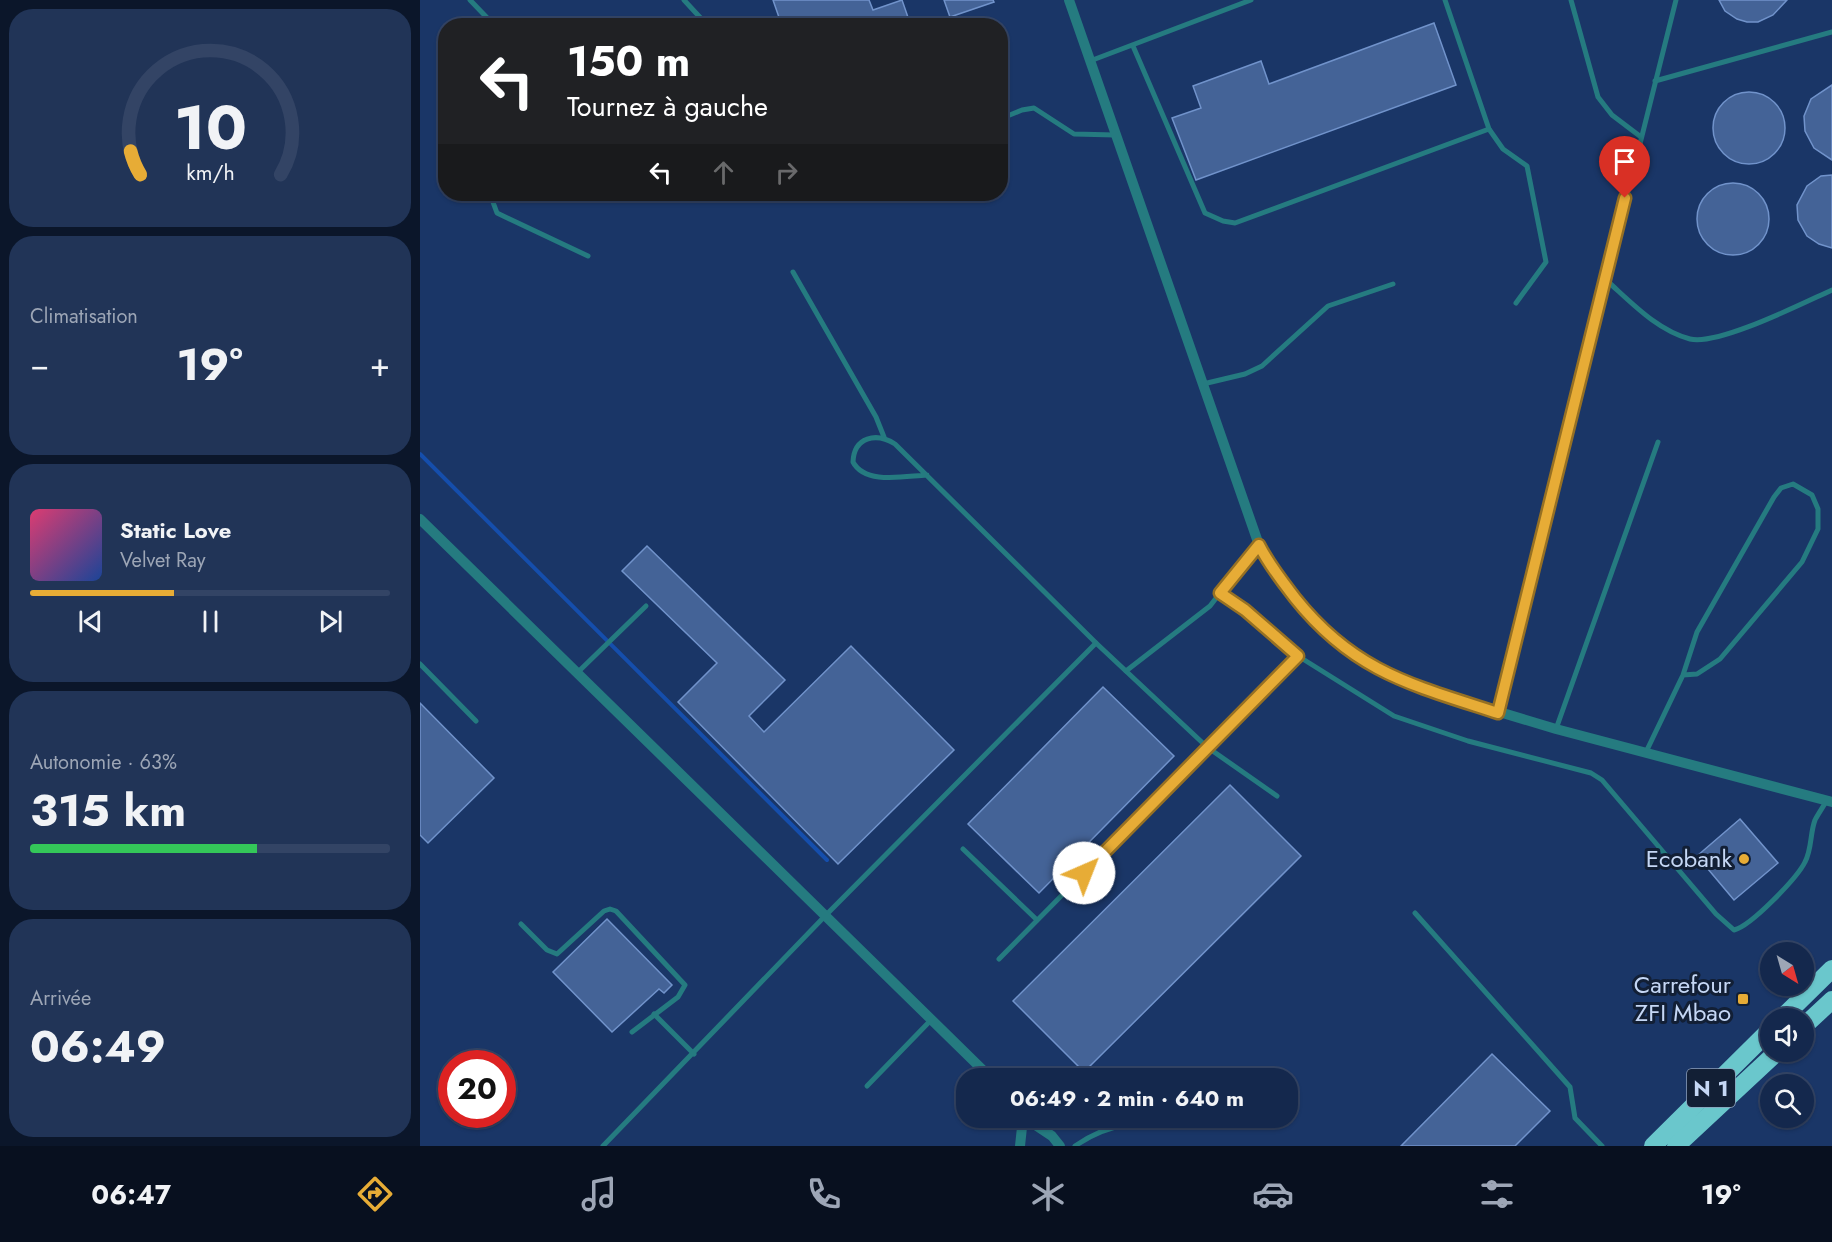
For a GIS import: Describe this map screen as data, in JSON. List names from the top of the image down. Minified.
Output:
{"streets":{"highway":["N 1"]},"places":{"other":["Ecobank"],"transit":["Carrefour ZFI Mbao"]},"north":"bottom right","page":{"turn":["150 m","Tournez à gauche"],"tile":["Climatisation",["Autonomie · 63%","315 km"],["Arrivée","06:49"]],"heat":["−","19°","+"],"song":["Static Love","Velvet Ray"],"limit":"20","trip":"06:49 · 2 min · 640 m","tabs":["06:47","19°"],"gauge":["10","km/h"]}}
